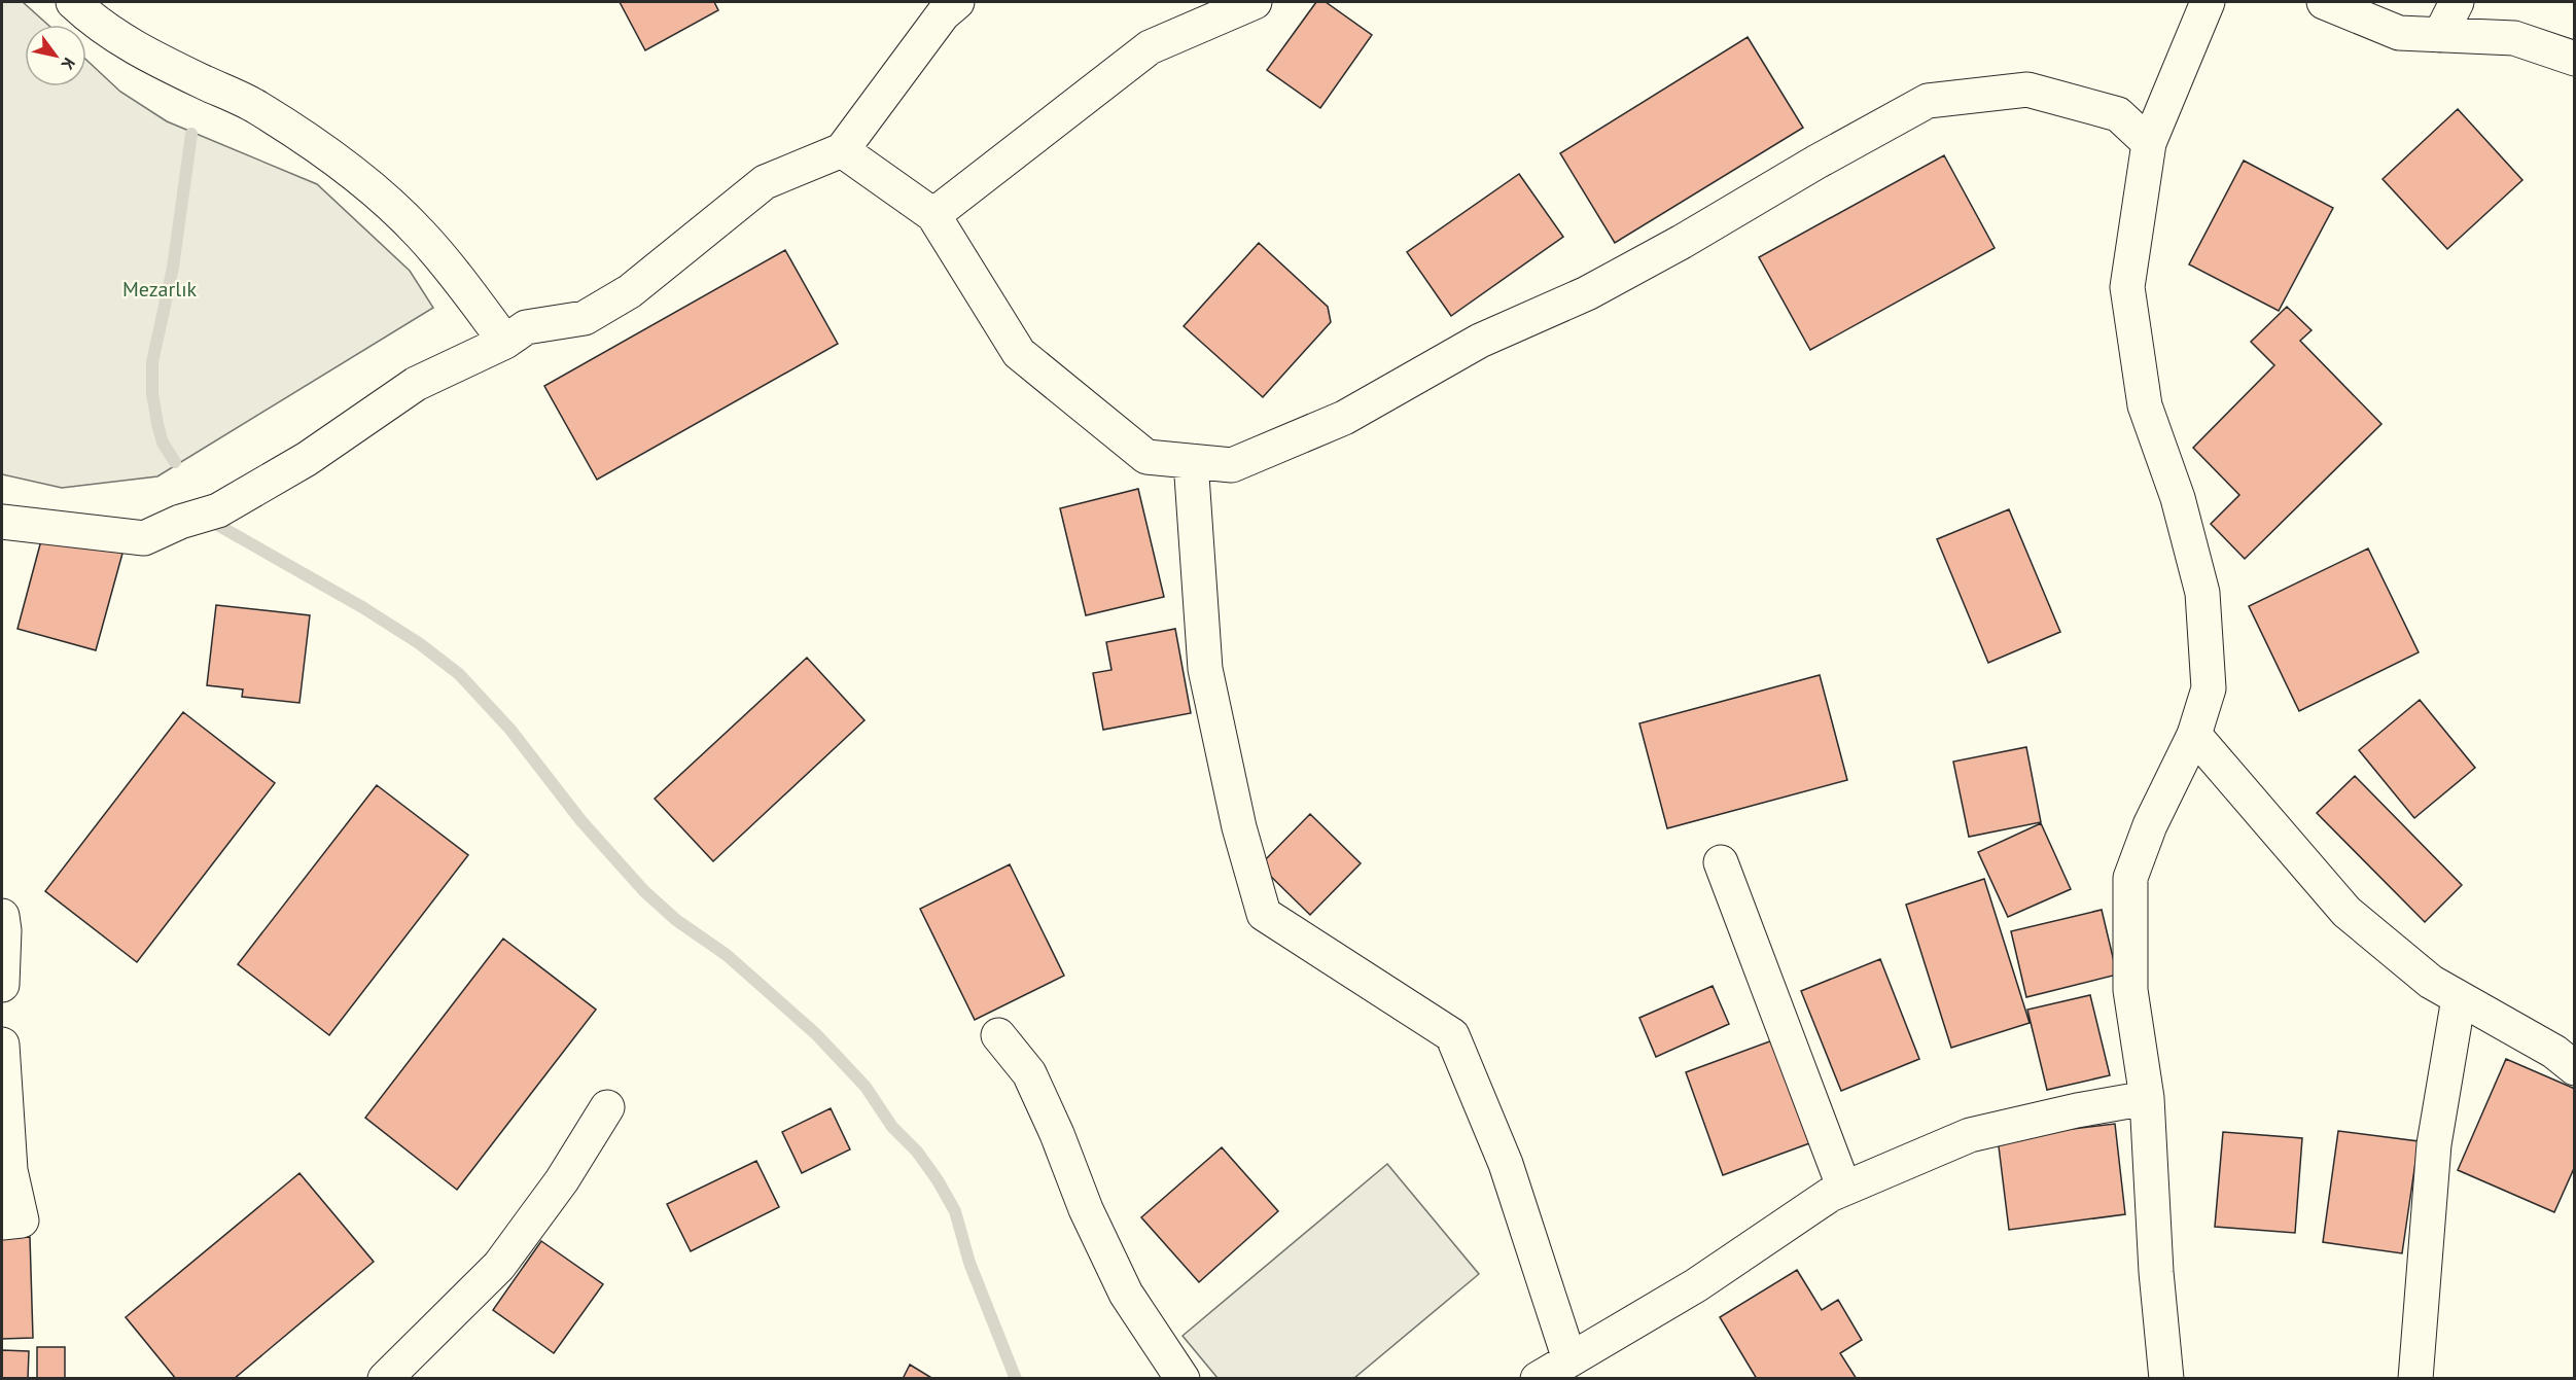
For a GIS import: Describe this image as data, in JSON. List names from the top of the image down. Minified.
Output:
{"parks":["Mezarlık"],"north":"bottom right"}
